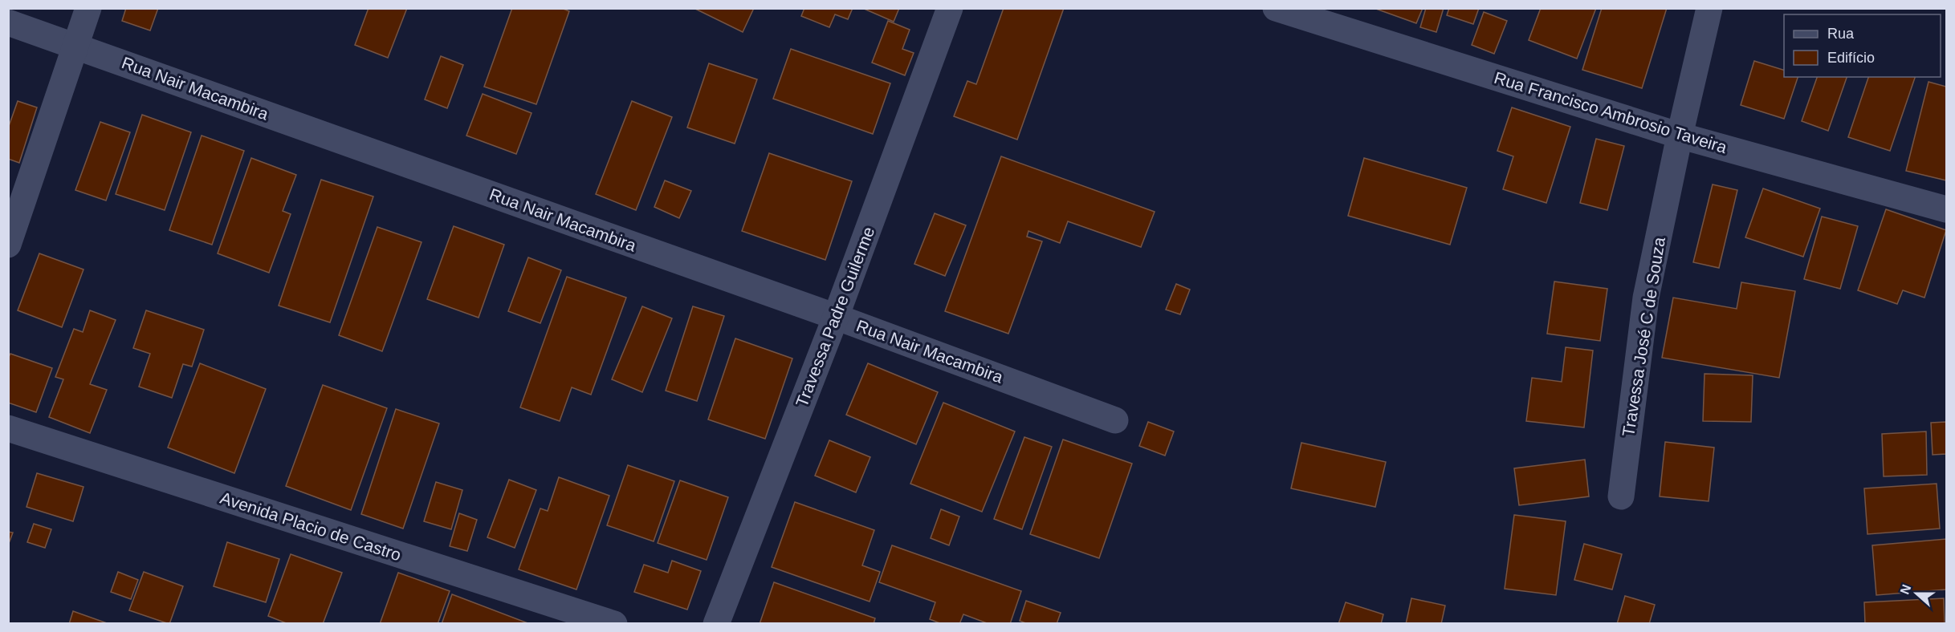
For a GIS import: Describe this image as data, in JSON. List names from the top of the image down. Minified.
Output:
{"streets":{"street":["Rua Nair Macambira","Rua Francisco Ambrosio Taveira","Travessa Padre Guilerme","Travessa José C de Souza","Avenida Placio de Castro"]},"crossings":[["Rua Nair Macambira","Travessa Padre Guilerme"],["Rua Francisco Ambrosio Taveira","Travessa José C de Souza"]],"legend":["Rua","Edifício"],"north":"left"}
